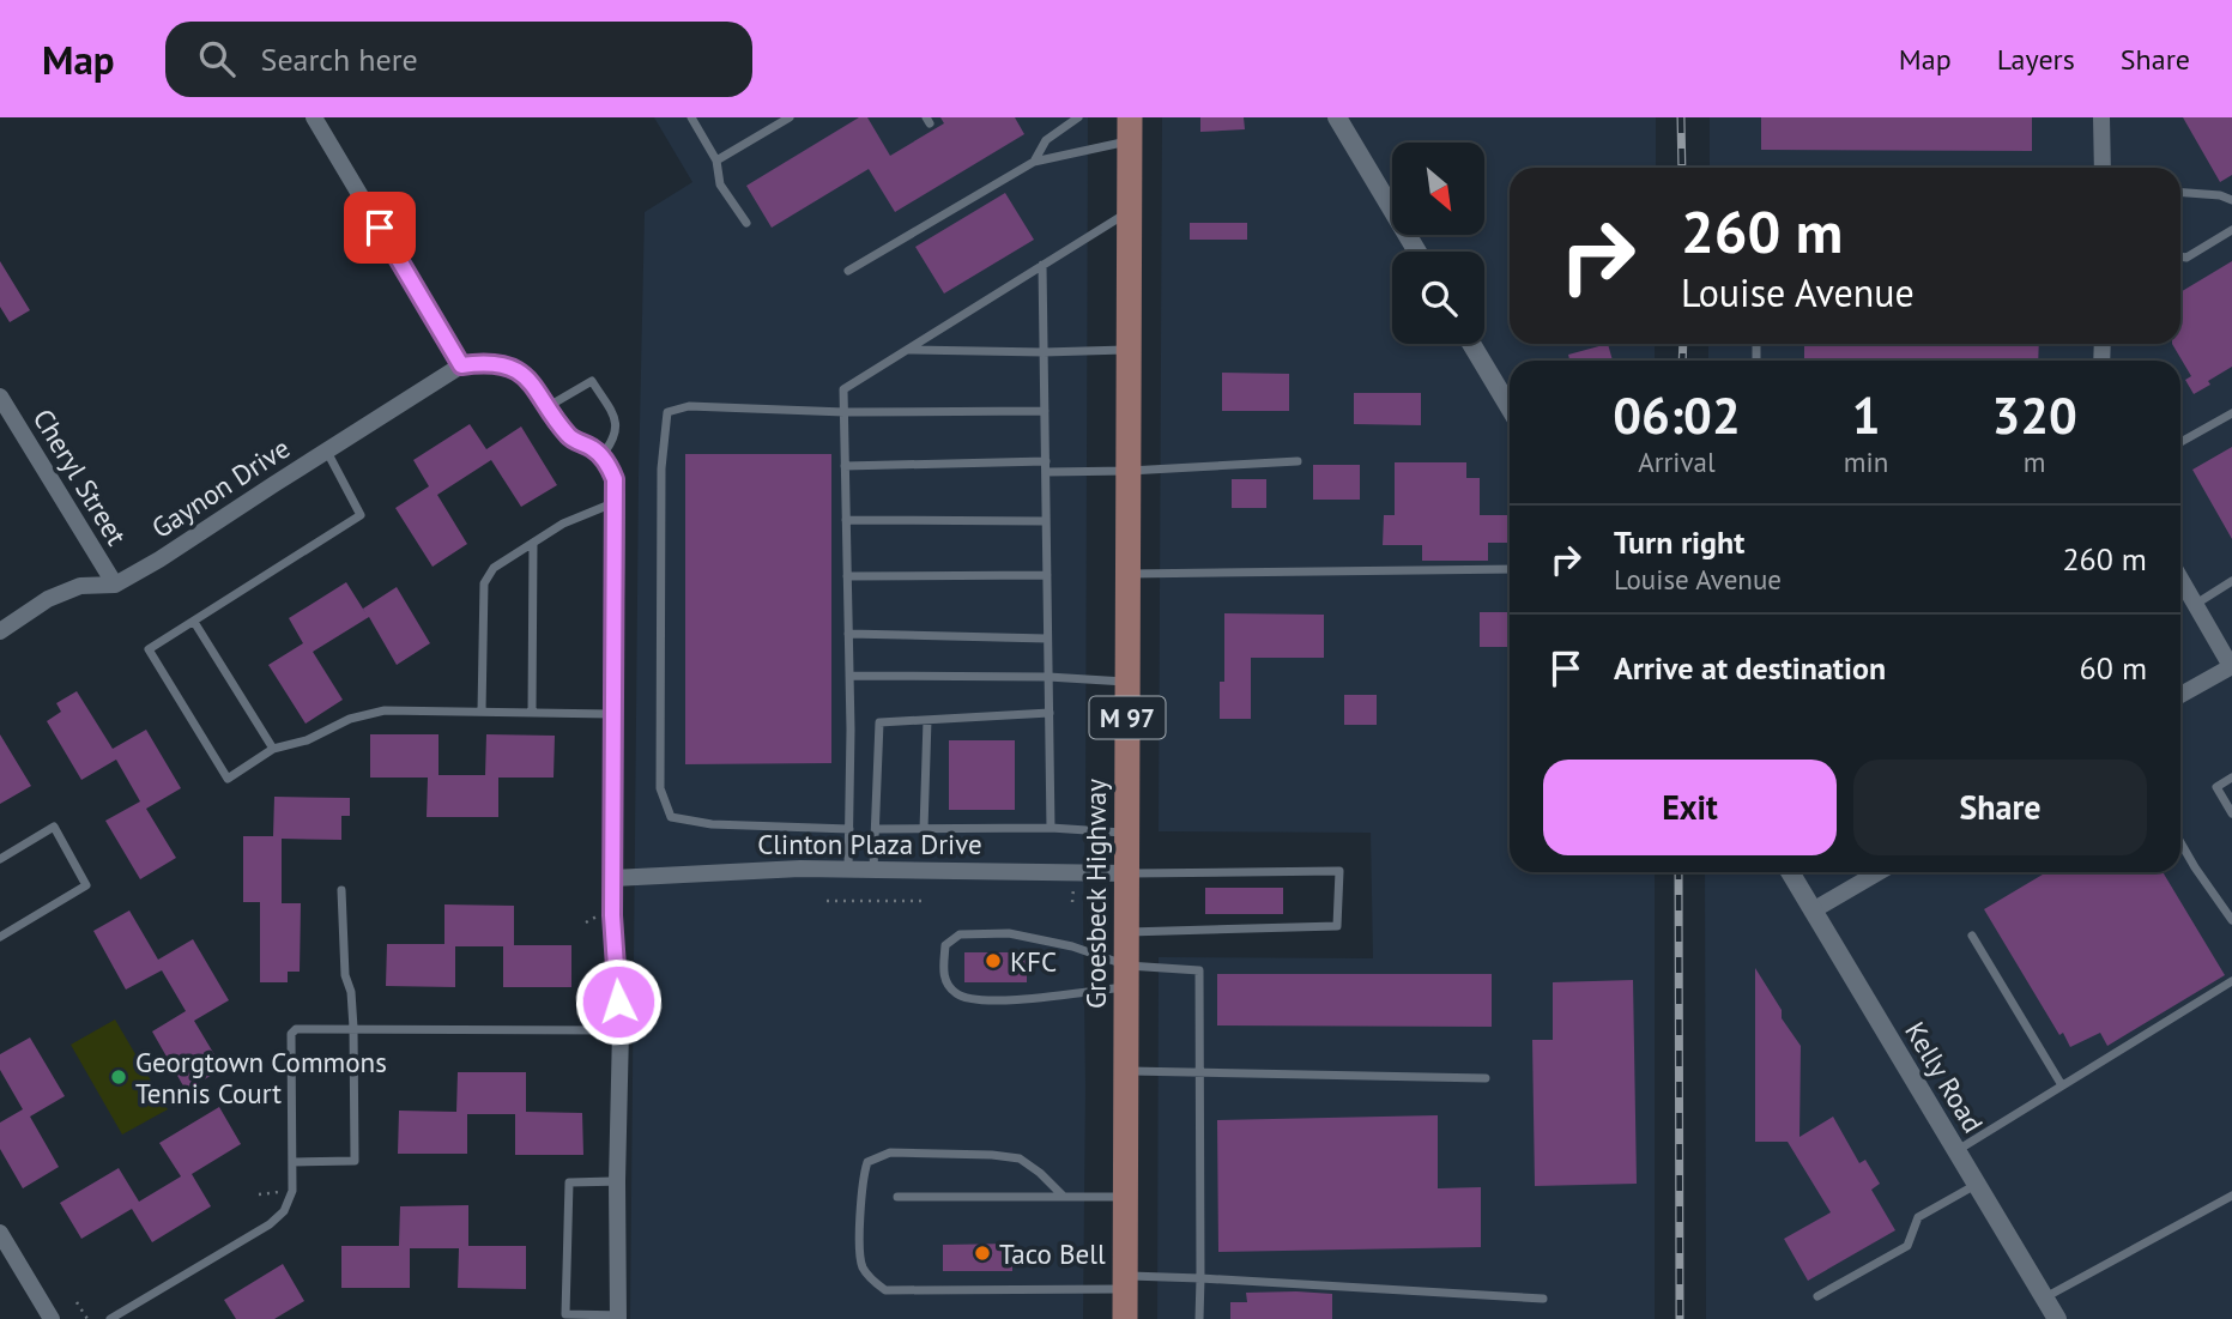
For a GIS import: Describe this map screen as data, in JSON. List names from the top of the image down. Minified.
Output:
{"streets":{"main road":["M 97","Groesbeck Highway"],"street":["Cheryl Street","Gaynon Drive","Clinton Plaza Drive","Kelly Road"]},"crossings":[["Cheryl Street","Gaynon Drive"],["Clinton Plaza Drive","Groesbeck Highway"]],"places":["KFC","Georgtown Commons Tennis Court","Taco Bell"],"north":"bottom right","page":{"header":"Map","search":"Search here","nav":["Map","Layers","Share"],"turn":["260 m","Louise Avenue"],"eta":["06:02","Arrival","1","min","320","m"],"list":[{"name":"Turn right","note":"Louise Avenue","value":"260 m"},{"name":"Arrive at destination","value":"60 m"}],"buttons":["Exit","Share"]}}
